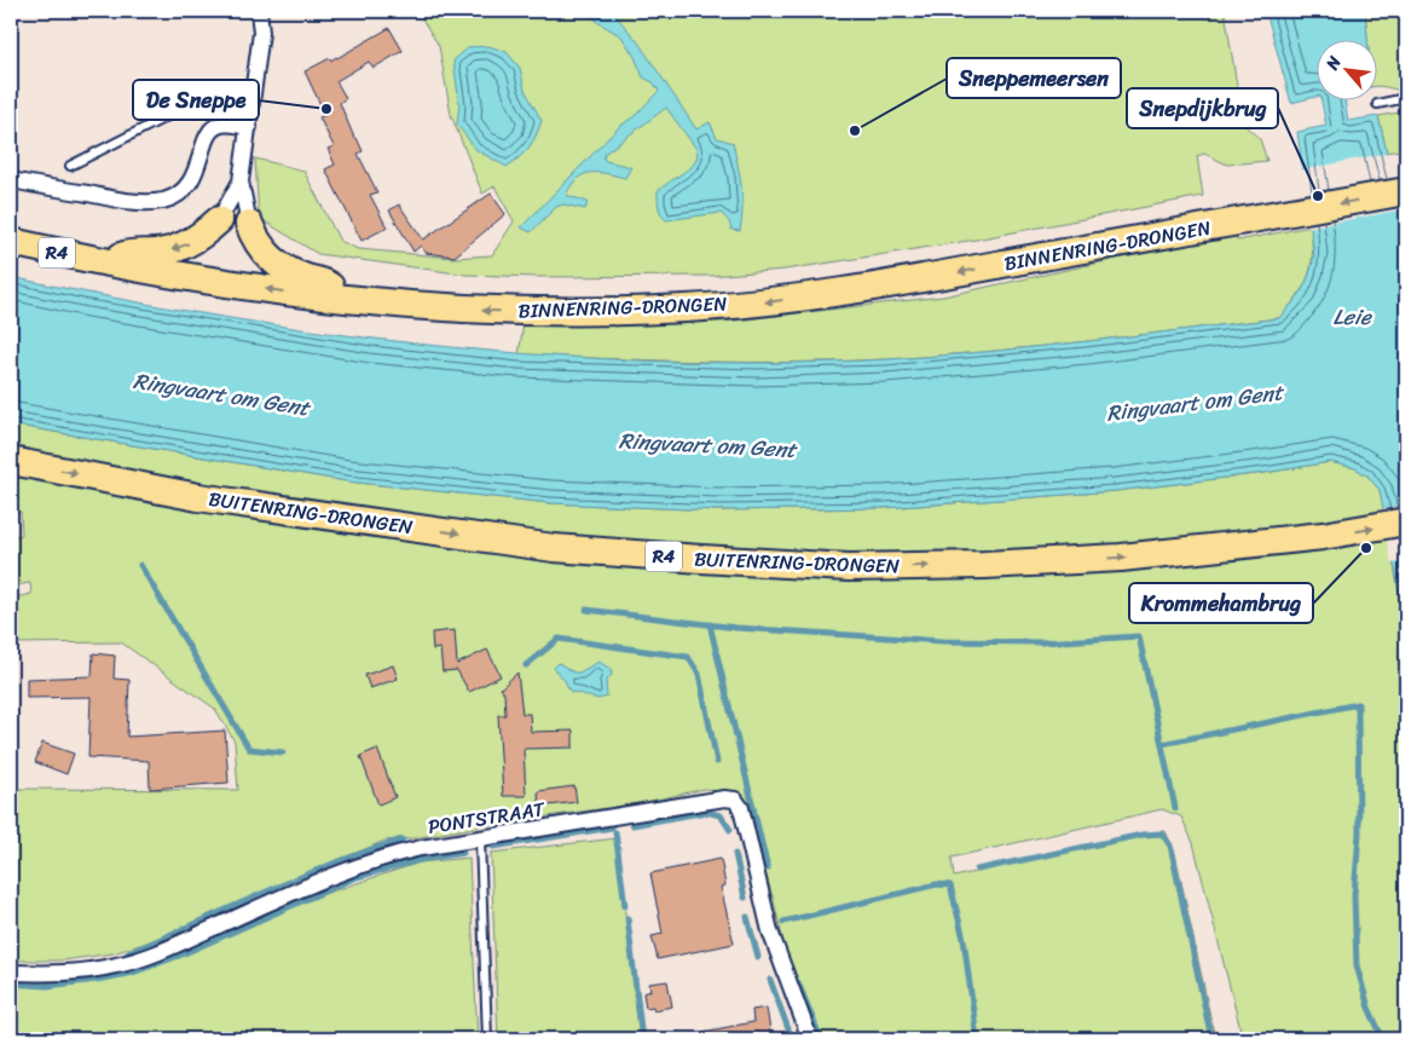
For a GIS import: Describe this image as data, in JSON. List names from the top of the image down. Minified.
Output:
{"streets":{"highway":["BINNENRING-DRONGEN","R4","BUITENRING-DRONGEN"],"street":["PONTSTRAAT"]},"one_way":["BINNENRING-DRONGEN","BUITENRING-DRONGEN"],"water":["Leie","Ringvaart om Gent"],"places":["De Sneppe","Sneppemeersen","Snepdijkbrug","Krommehambrug"],"north":"top left"}
